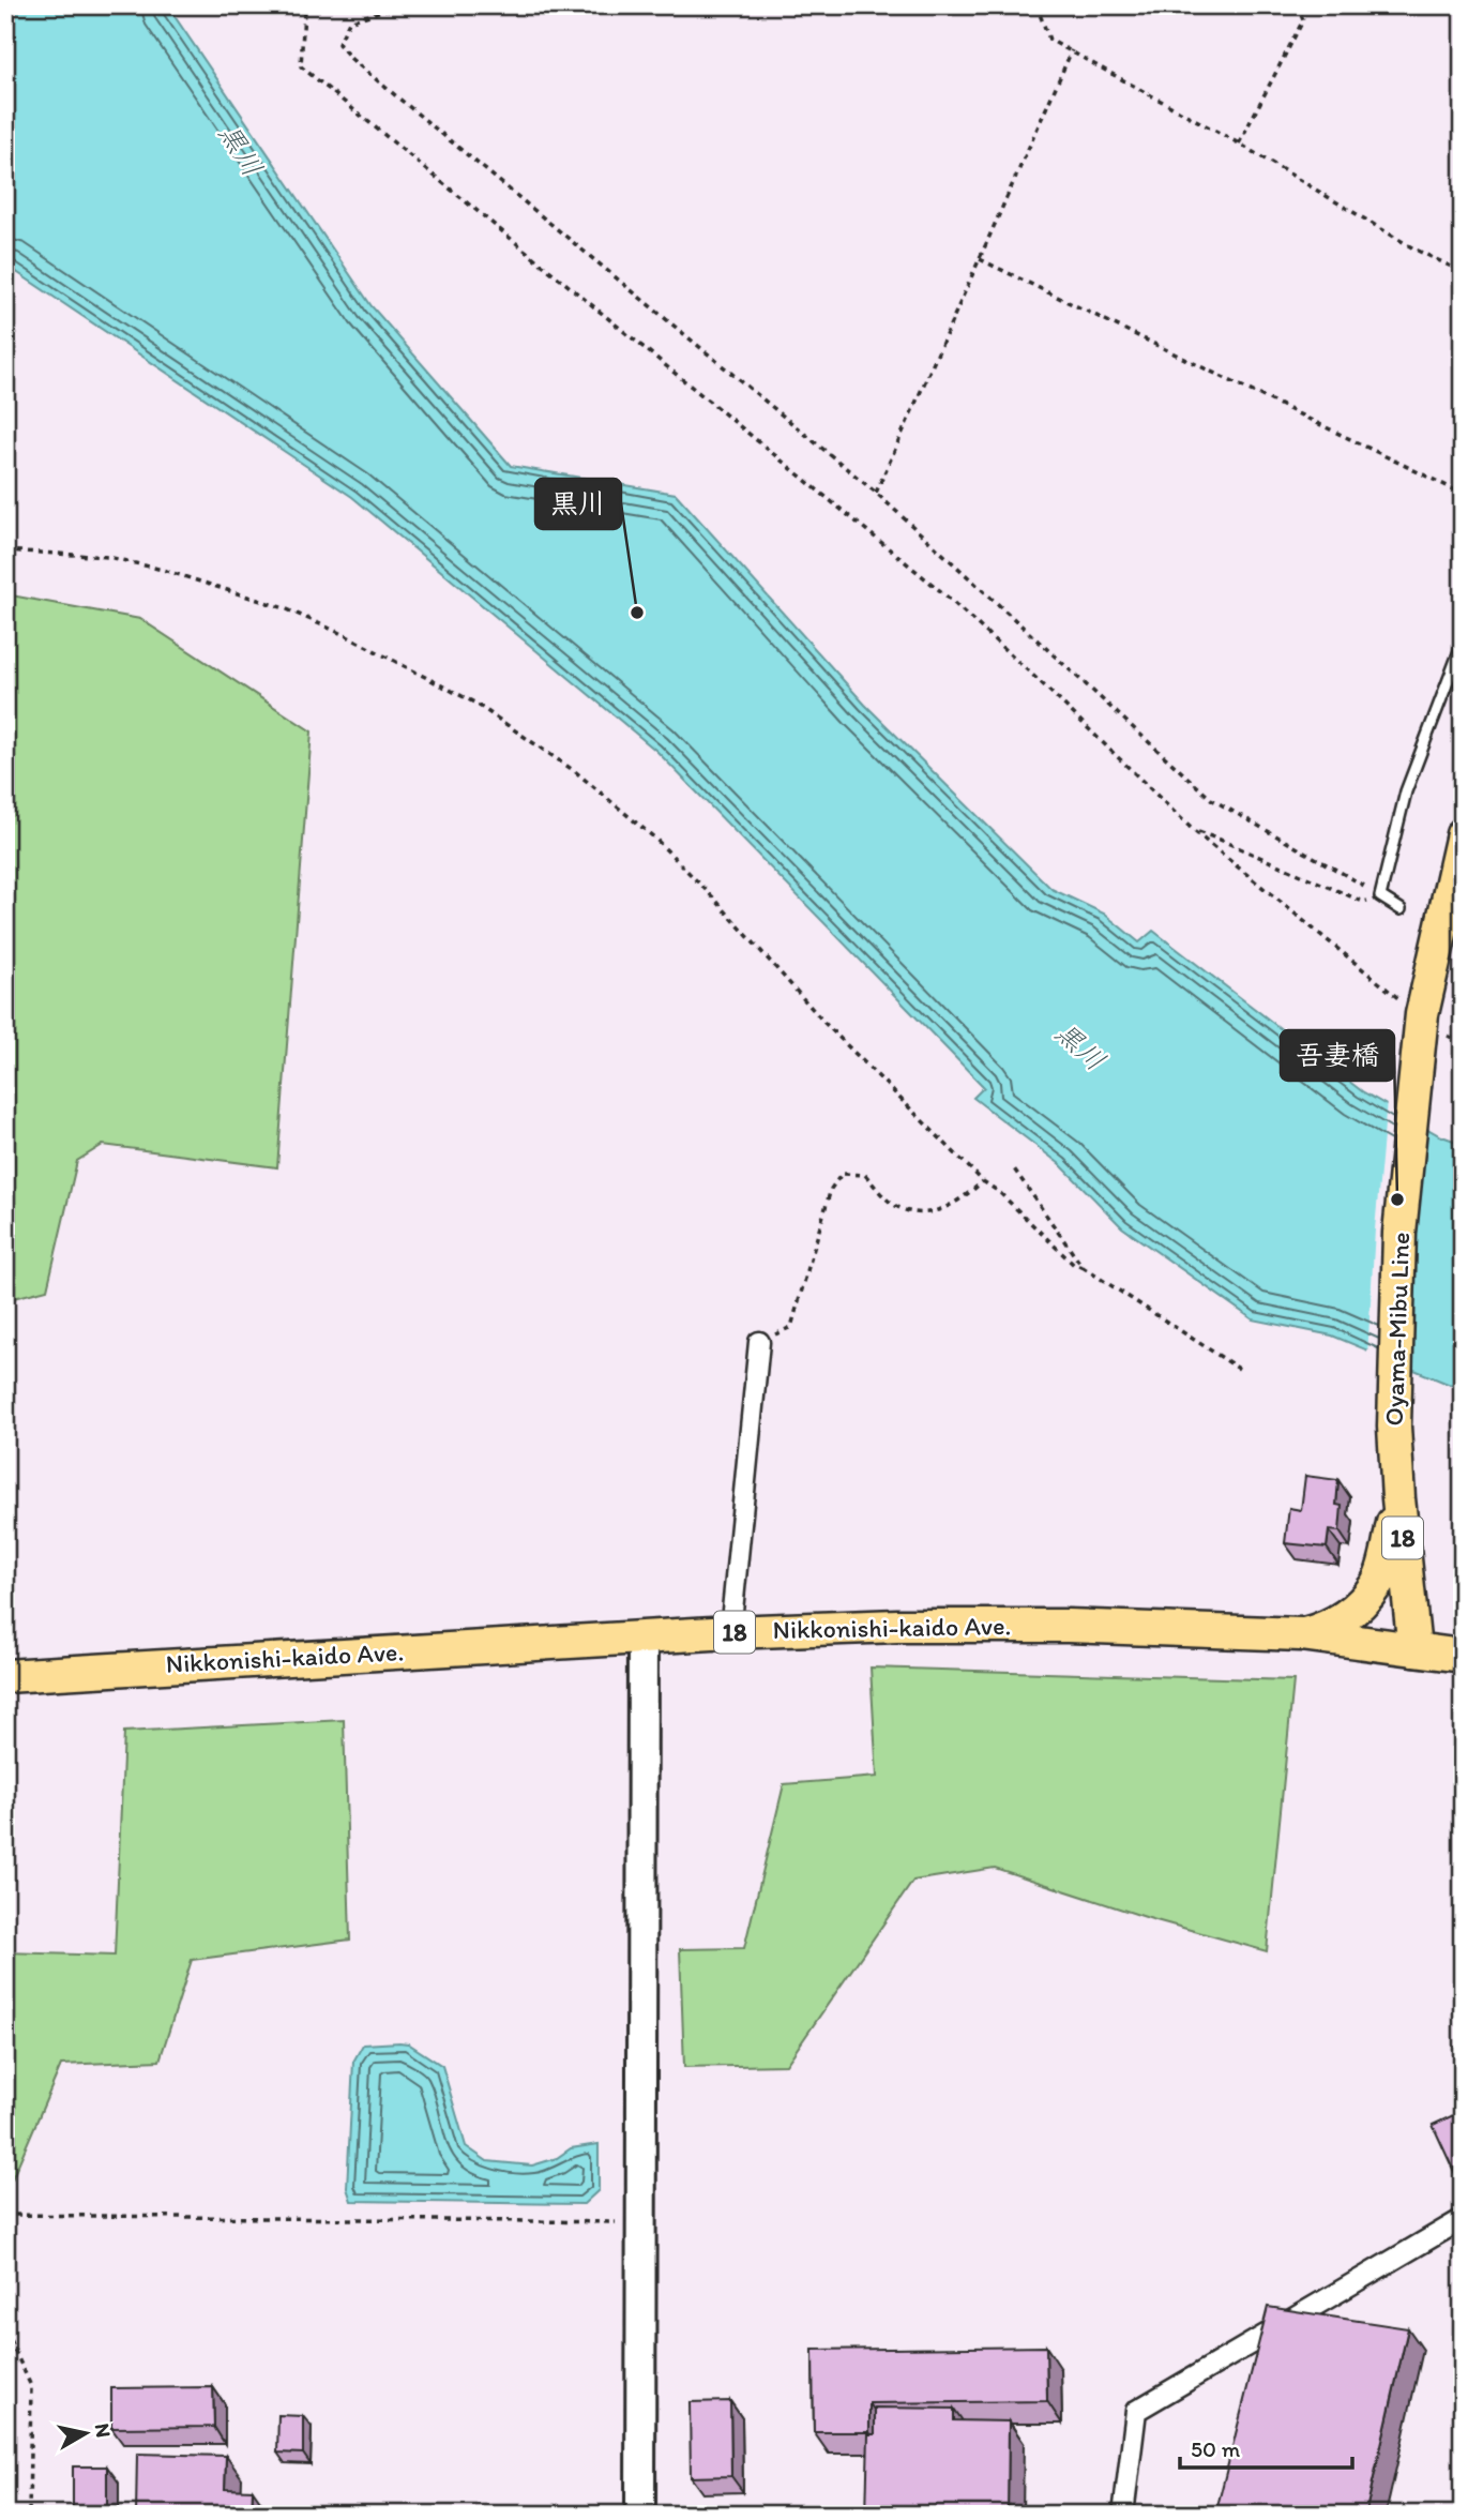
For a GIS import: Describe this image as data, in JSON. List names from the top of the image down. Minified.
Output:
{"streets":{"main road":["Oyama-Mibu Line","18","Nikkonishi-kaido Ave."]},"crossings":[["Oyama-Mibu Line","Nikkonishi-kaido Ave."]],"water":["黒川"],"places":["黒川","吾妻橋"],"scale_bar":"50 m","north":"right"}
